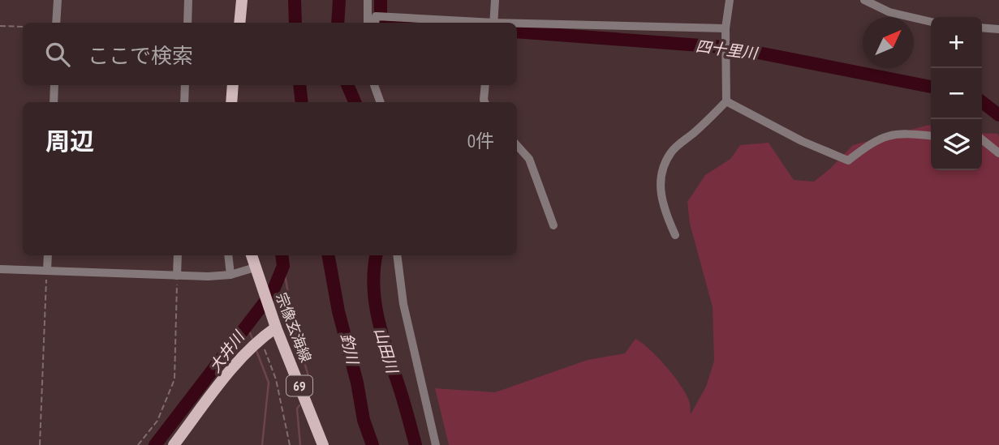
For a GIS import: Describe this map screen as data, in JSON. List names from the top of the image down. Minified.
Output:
{"streets":{"main road":["宗像玄海線","69"]},"water":["四十里川","釣川","山田川","大井川"],"north":"top right","page":{"map_buttons":["+","−"],"search":"ここで検索","heading":["周辺","0件"]}}
